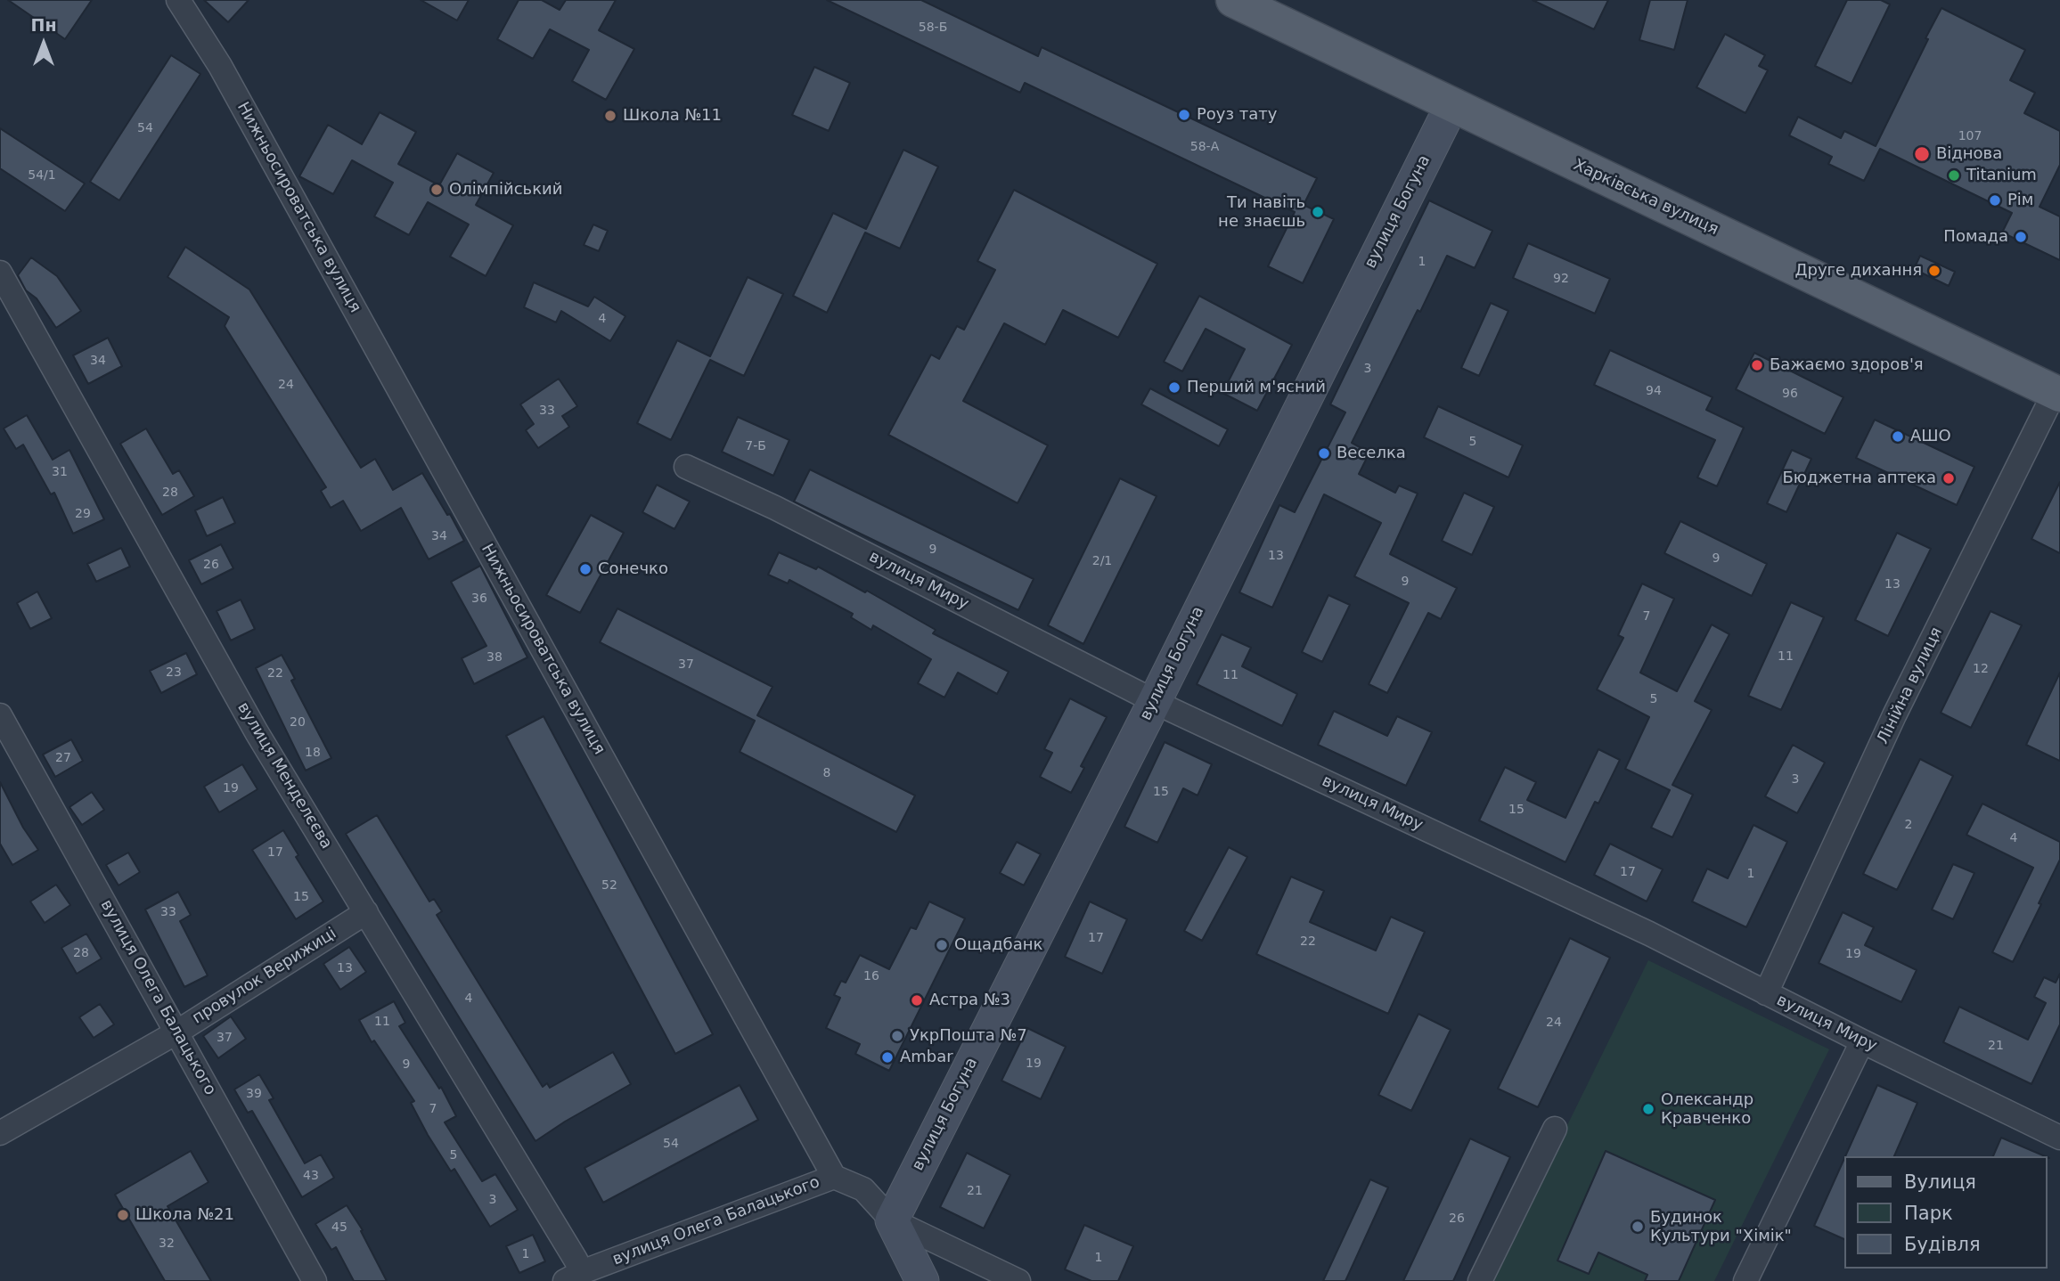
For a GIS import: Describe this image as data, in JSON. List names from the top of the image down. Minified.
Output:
{"streets":{"main road":["Харківська вулиця","вулиця Богуна"],"street":["Нижньосироватська вулиця","вулиця Миру","Лінійна вулиця","вулиця Менделєєва","провулок Верижиці","вулиця Олега Балацького"]},"crossings":[["Харківська вулиця","вулиця Богуна"],["Харківська вулиця","Лінійна вулиця"],["Нижньосироватська вулиця","вулиця Олега Балацького"],["вулиця Богуна","вулиця Миру"],["вулиця Миру","Лінійна вулиця"],["вулиця Менделєєва","провулок Верижиці"],["вулиця Менделєєва","вулиця Олега Балацького"],["провулок Верижиці","вулиця Олега Балацького"]],"places":["Роуз тату","Школа №11","Віднова","Titanium","Олімпійський","Рім","Ти навіть не знаєшь","Помада","Друге дихання","Бажаємо здоров'я","Перший м'ясний","АШО","Веселка","Бюджетна аптека","Сонечко","Ощадбанк","Астра №3","УкрПошта №7","Ambar","Олександр Кравченко","Школа №21","Будинок Культури \"Хімік\""],"house_numbers":["58-Б","54","107","58-А","54/1","1","92","4","34","3","24","94","96","33","5","7-Б","31","28","29","34","9","13","9","2/1","26","9","13","36","7","11","38","37","12","23","22","11","5","20","18","27","8","3","19","15","15","2","4","17","17","1","52","15","33","17","22","28","19","13","16","4","11","24","37","21","19","9","39","7","54","5","43","21","3","26","45","32","1","1"],"legend":["Вулиця","Парк","Будівля"],"north":"top"}
